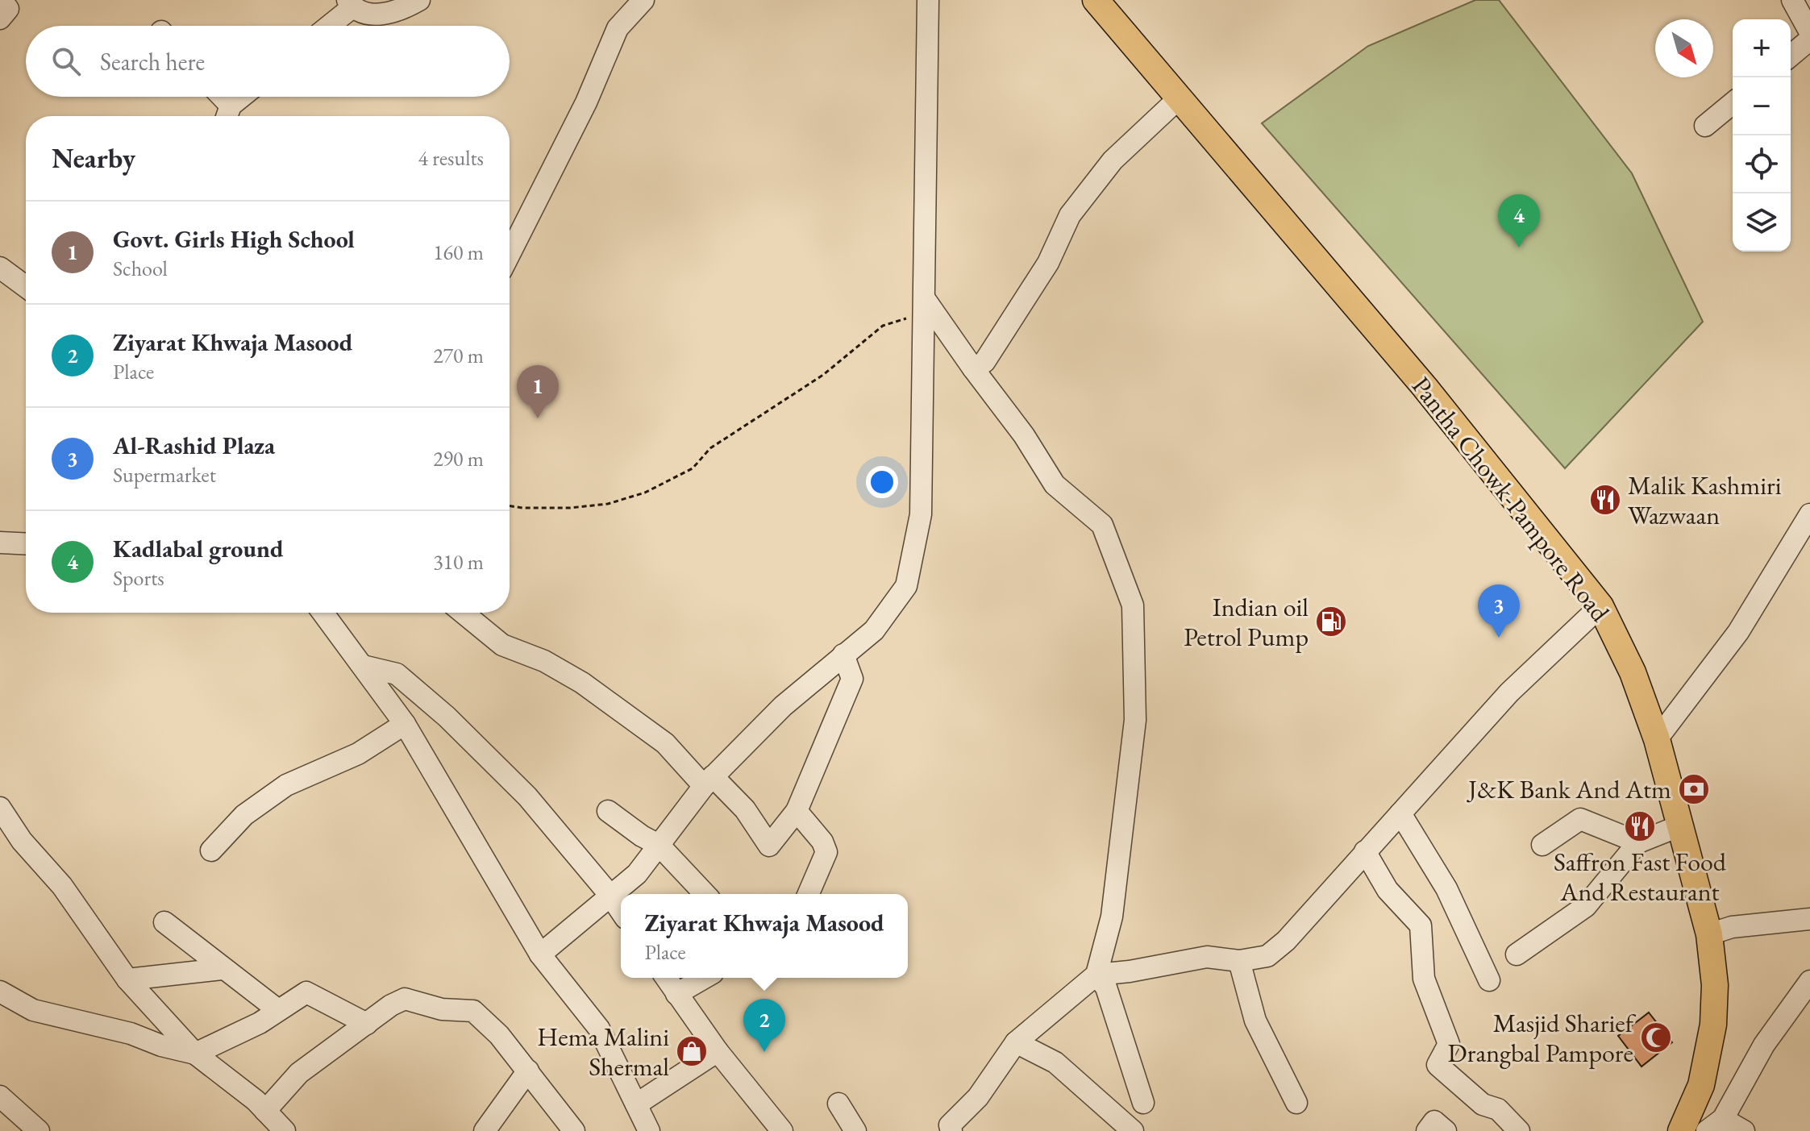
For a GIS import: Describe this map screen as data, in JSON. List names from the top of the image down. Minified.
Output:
{"streets":{"main road":["Pantha Chowk-Pampore Road"]},"places":{"restaurant":["Malik Kashmiri Wazwaan","Saffron Fast Food And Restaurant"],"fuel station":["Indian oil Petrol Pump"],"bank":["J&K Bank And Atm"],"mosque":["Masjid Sharief Drangbal Pampore"],"shop":["Hema Malini Shermal"]},"north":"bottom right","page":{"map_buttons":["+","−"],"search":"Search here","heading":["Nearby","4 results"],"pins":["4","1","3","2"],"list":[{"mark":"1","name":"Govt. Girls High School","note":"School","value":"160 m"},{"mark":"2","name":"Ziyarat Khwaja Masood","note":"Place","value":"270 m"},{"mark":"3","name":"Al-Rashid Plaza","note":"Supermarket","value":"290 m"},{"mark":"4","name":"Kadlabal ground","note":"Sports","value":"310 m"}],"popup":["Ziyarat Khwaja Masood","Place"]}}
